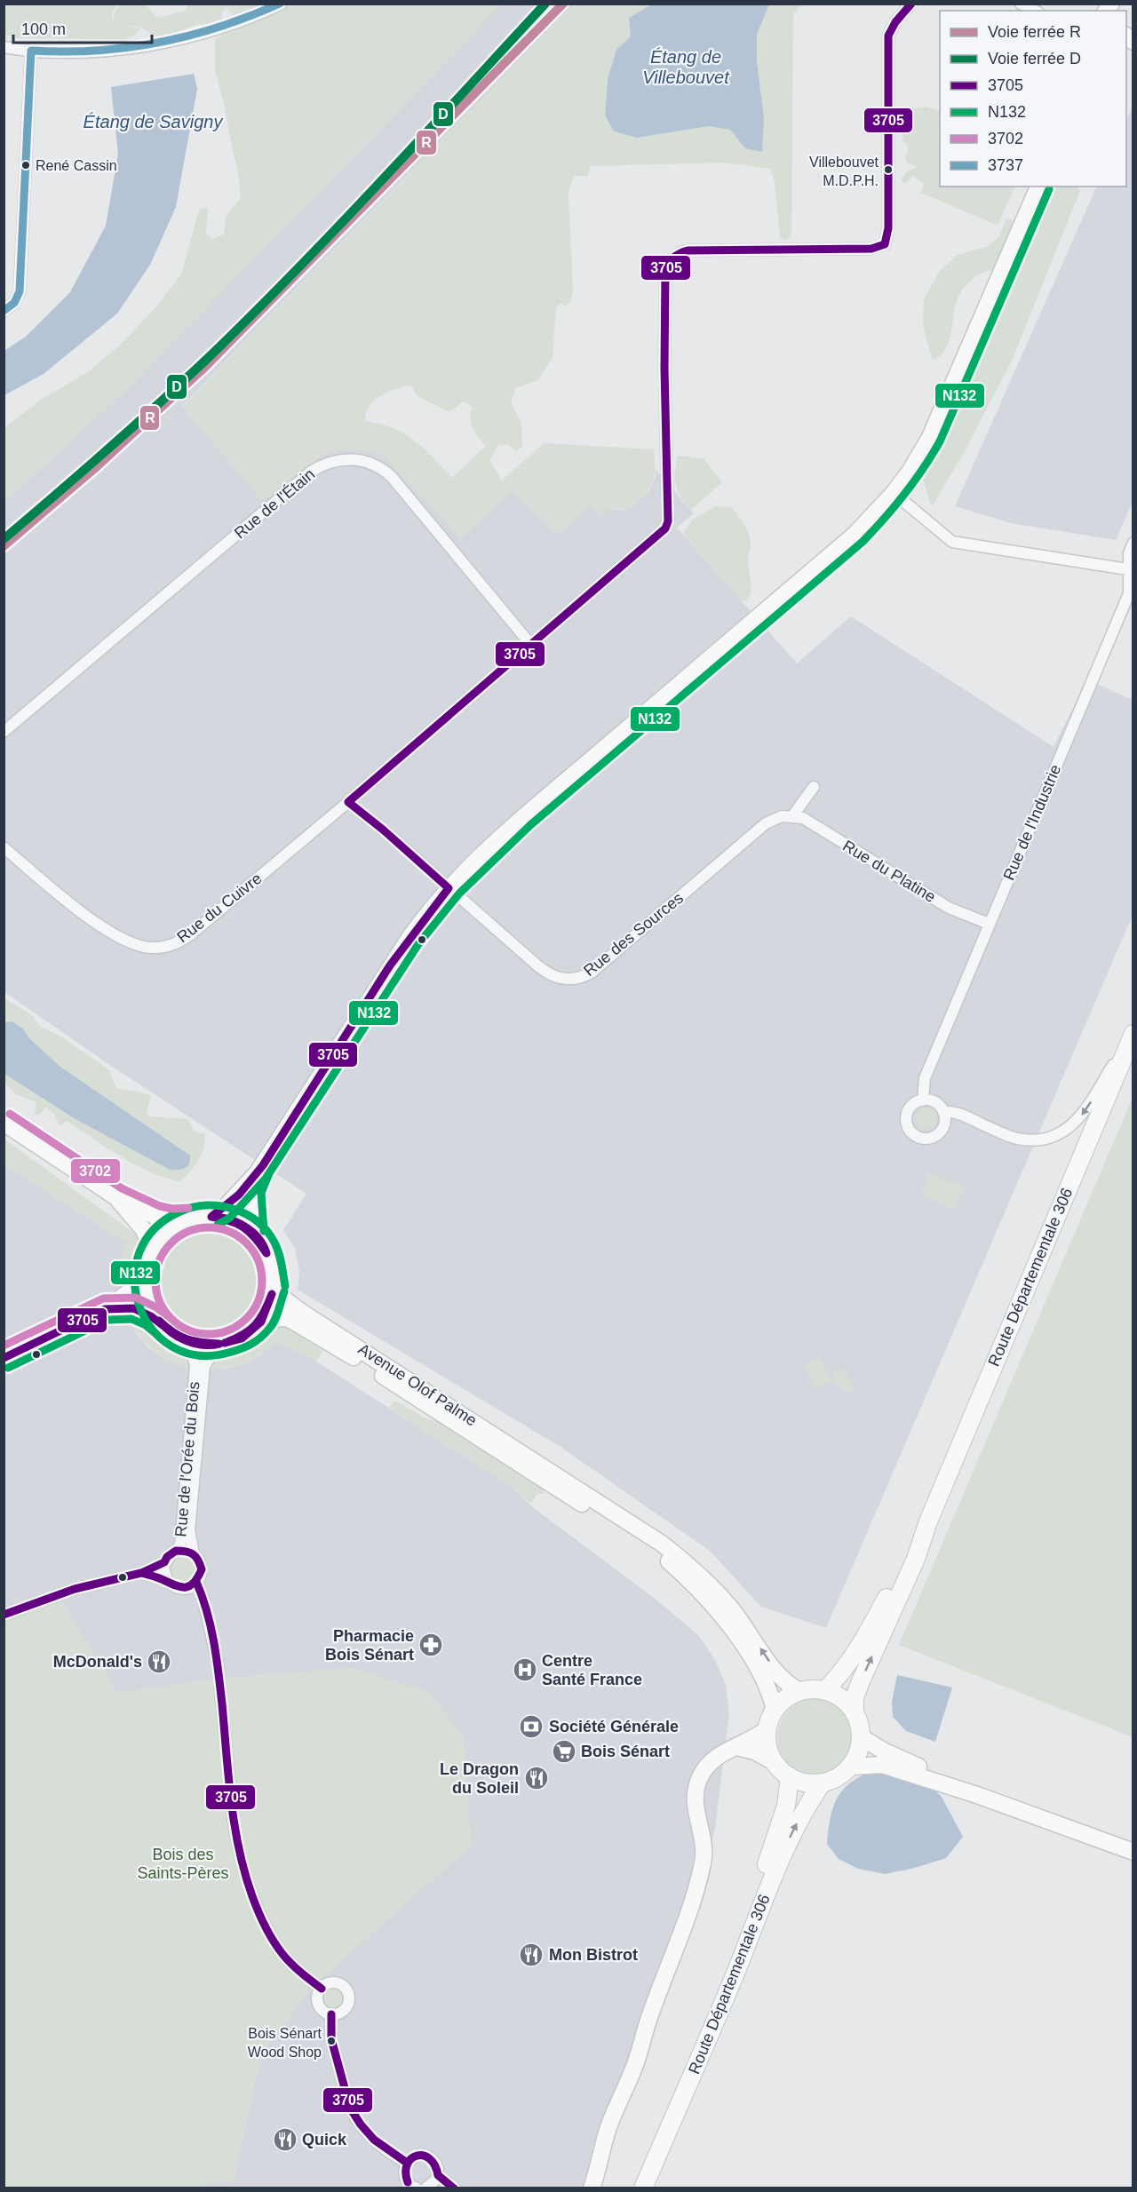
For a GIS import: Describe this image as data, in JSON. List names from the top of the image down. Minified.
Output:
{"streets":{"main road":["Route Départementale 306","Avenue Olof Palme"],"street":["Rue de l'Étain","Rue de l'Industrie","Rue du Platine","Rue du Cuivre","Rue des Sources","Rue de l'Orée du Bois"]},"crossings":[["Rue de l'Étain","Rue du Cuivre"],["Rue de l'Industrie","Rue du Platine"],["Rue du Platine","Rue des Sources"],["Rue du Cuivre","Rue des Sources"],["Avenue Olof Palme","Rue de l'Orée du Bois"]],"water":["Étang de Villebouvet","Étang de Savigny"],"parks":["Bois des Saints-Pères"],"places":{"other":["René Cassin","Villebouvet M.D.P.H.","Bois Sénart Wood Shop"],"pharmacy":["Pharmacie Bois Sénart"],"restaurant":["McDonald's","Le Dragon du Soleil","Mon Bistrot","Quick"],"hospital":["Centre Santé France"],"bank":["Société Générale"],"supermarket":["Bois Sénart"]},"lines":["rail line R","rail line D","transit line 3705","transit line 3737","transit line N132","transit line 3702"],"legend":["Voie ferrée R","Voie ferrée D","3705","N132","3702","3737"],"scale_bar":"100 m"}
